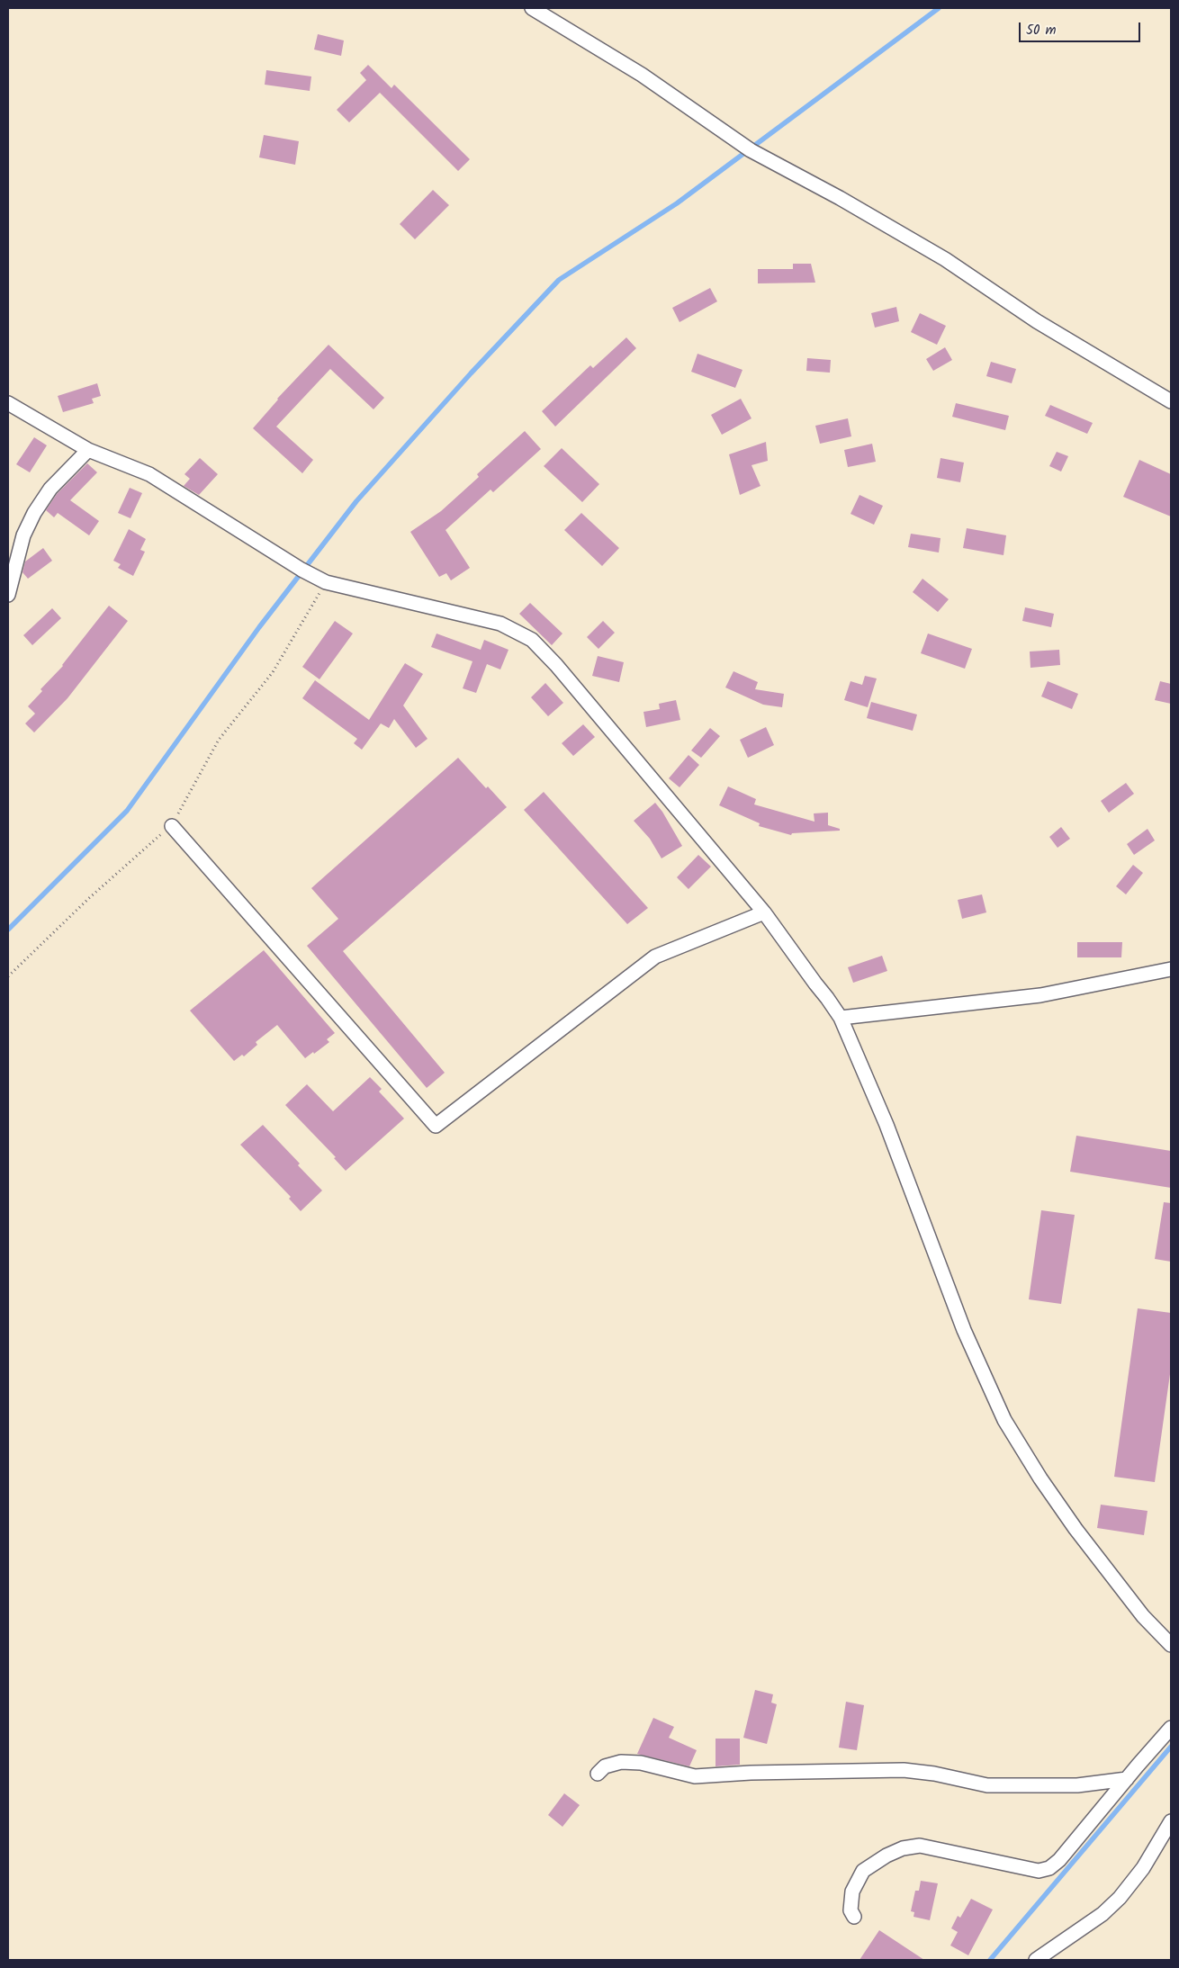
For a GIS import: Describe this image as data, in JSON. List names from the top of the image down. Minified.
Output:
{"scale_bar":"50 m"}
